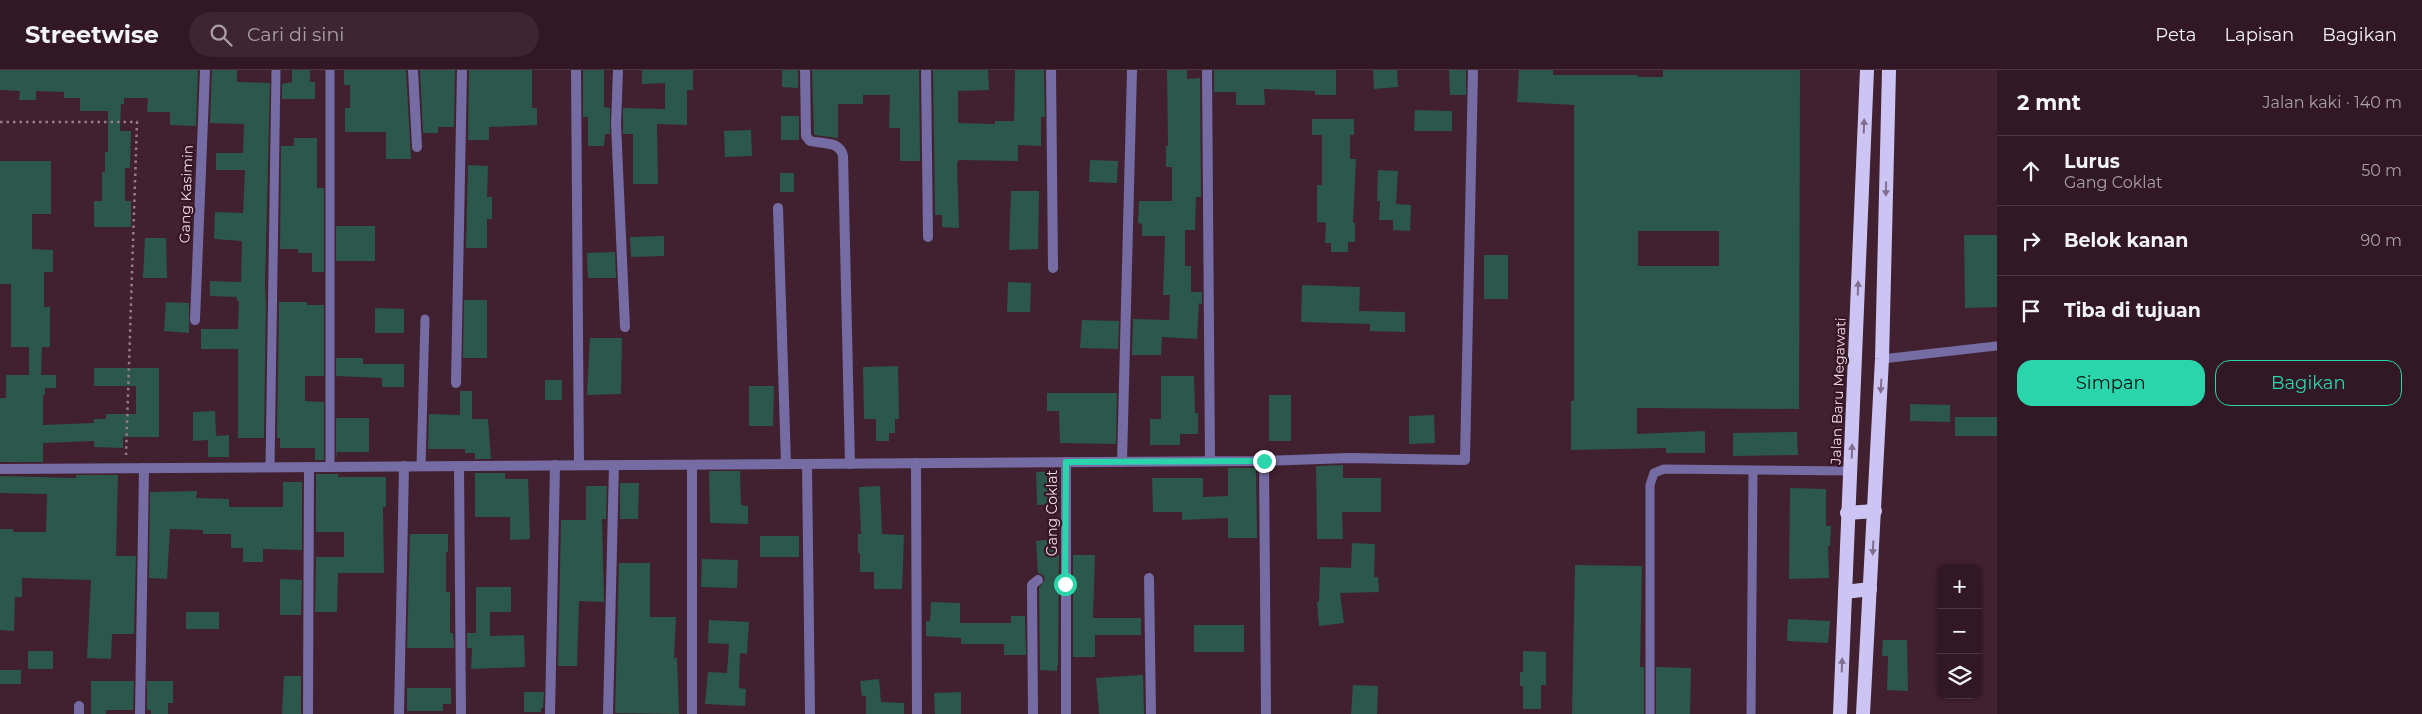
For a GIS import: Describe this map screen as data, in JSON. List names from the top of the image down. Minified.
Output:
{"streets":{"highway":["Jalan Baru Megawati"],"street":["Gang Kasimin","Gang Coklat"]},"page":{"header":"Streetwise","search":"Cari di sini","nav":["Peta","Lapisan","Bagikan"],"heading":["2 mnt","Jalan kaki · 140 m"],"list":[["Lurus","Gang Coklat","50 m"],["Belok kanan","90 m"],"Tiba di tujuan"],"buttons":["Simpan","Bagikan"],"map_buttons":["+","−"]}}
